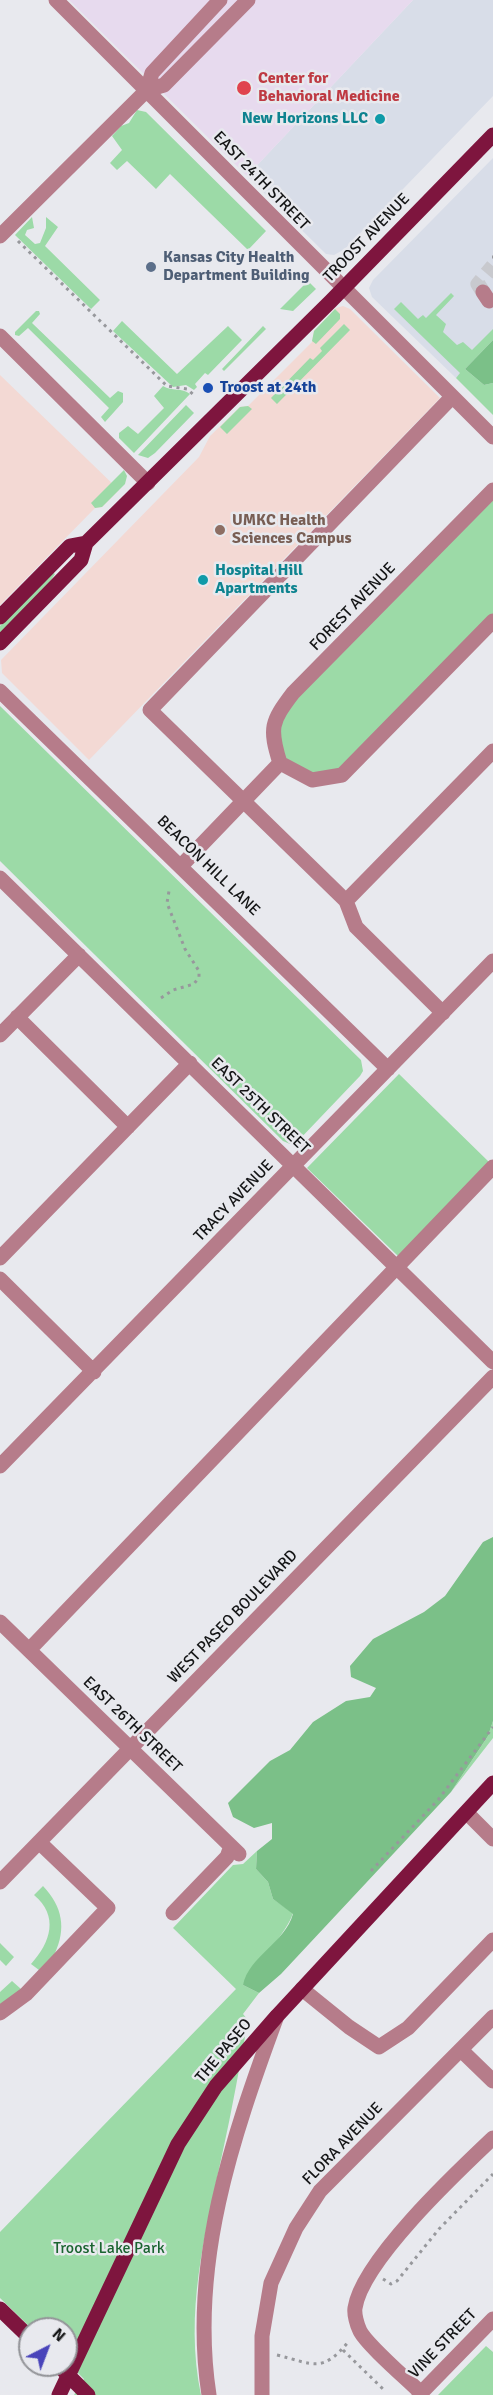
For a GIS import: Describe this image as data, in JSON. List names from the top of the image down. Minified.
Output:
{"streets":{"main road":["TROOST AVENUE","THE PASEO"],"street":["EAST 24TH STREET","FOREST AVENUE","BEACON HILL LANE","EAST 25TH STREET","TRACY AVENUE","WEST PASEO BOULEVARD","EAST 26TH STREET","FLORA AVENUE","VINE STREET"]},"crossings":[["EAST 24TH STREET","TROOST AVENUE"],["BEACON HILL LANE","TRACY AVENUE"],["EAST 25TH STREET","TRACY AVENUE"],["WEST PASEO BOULEVARD","EAST 26TH STREET"]],"parks":["Troost Lake Park"],"places":["Center for Behavioral Medicine","New Horizons LLC","Kansas City Health Department Building","Troost at 24th","UMKC Health Sciences Campus","Hospital Hill Apartments"],"north":"top right"}
